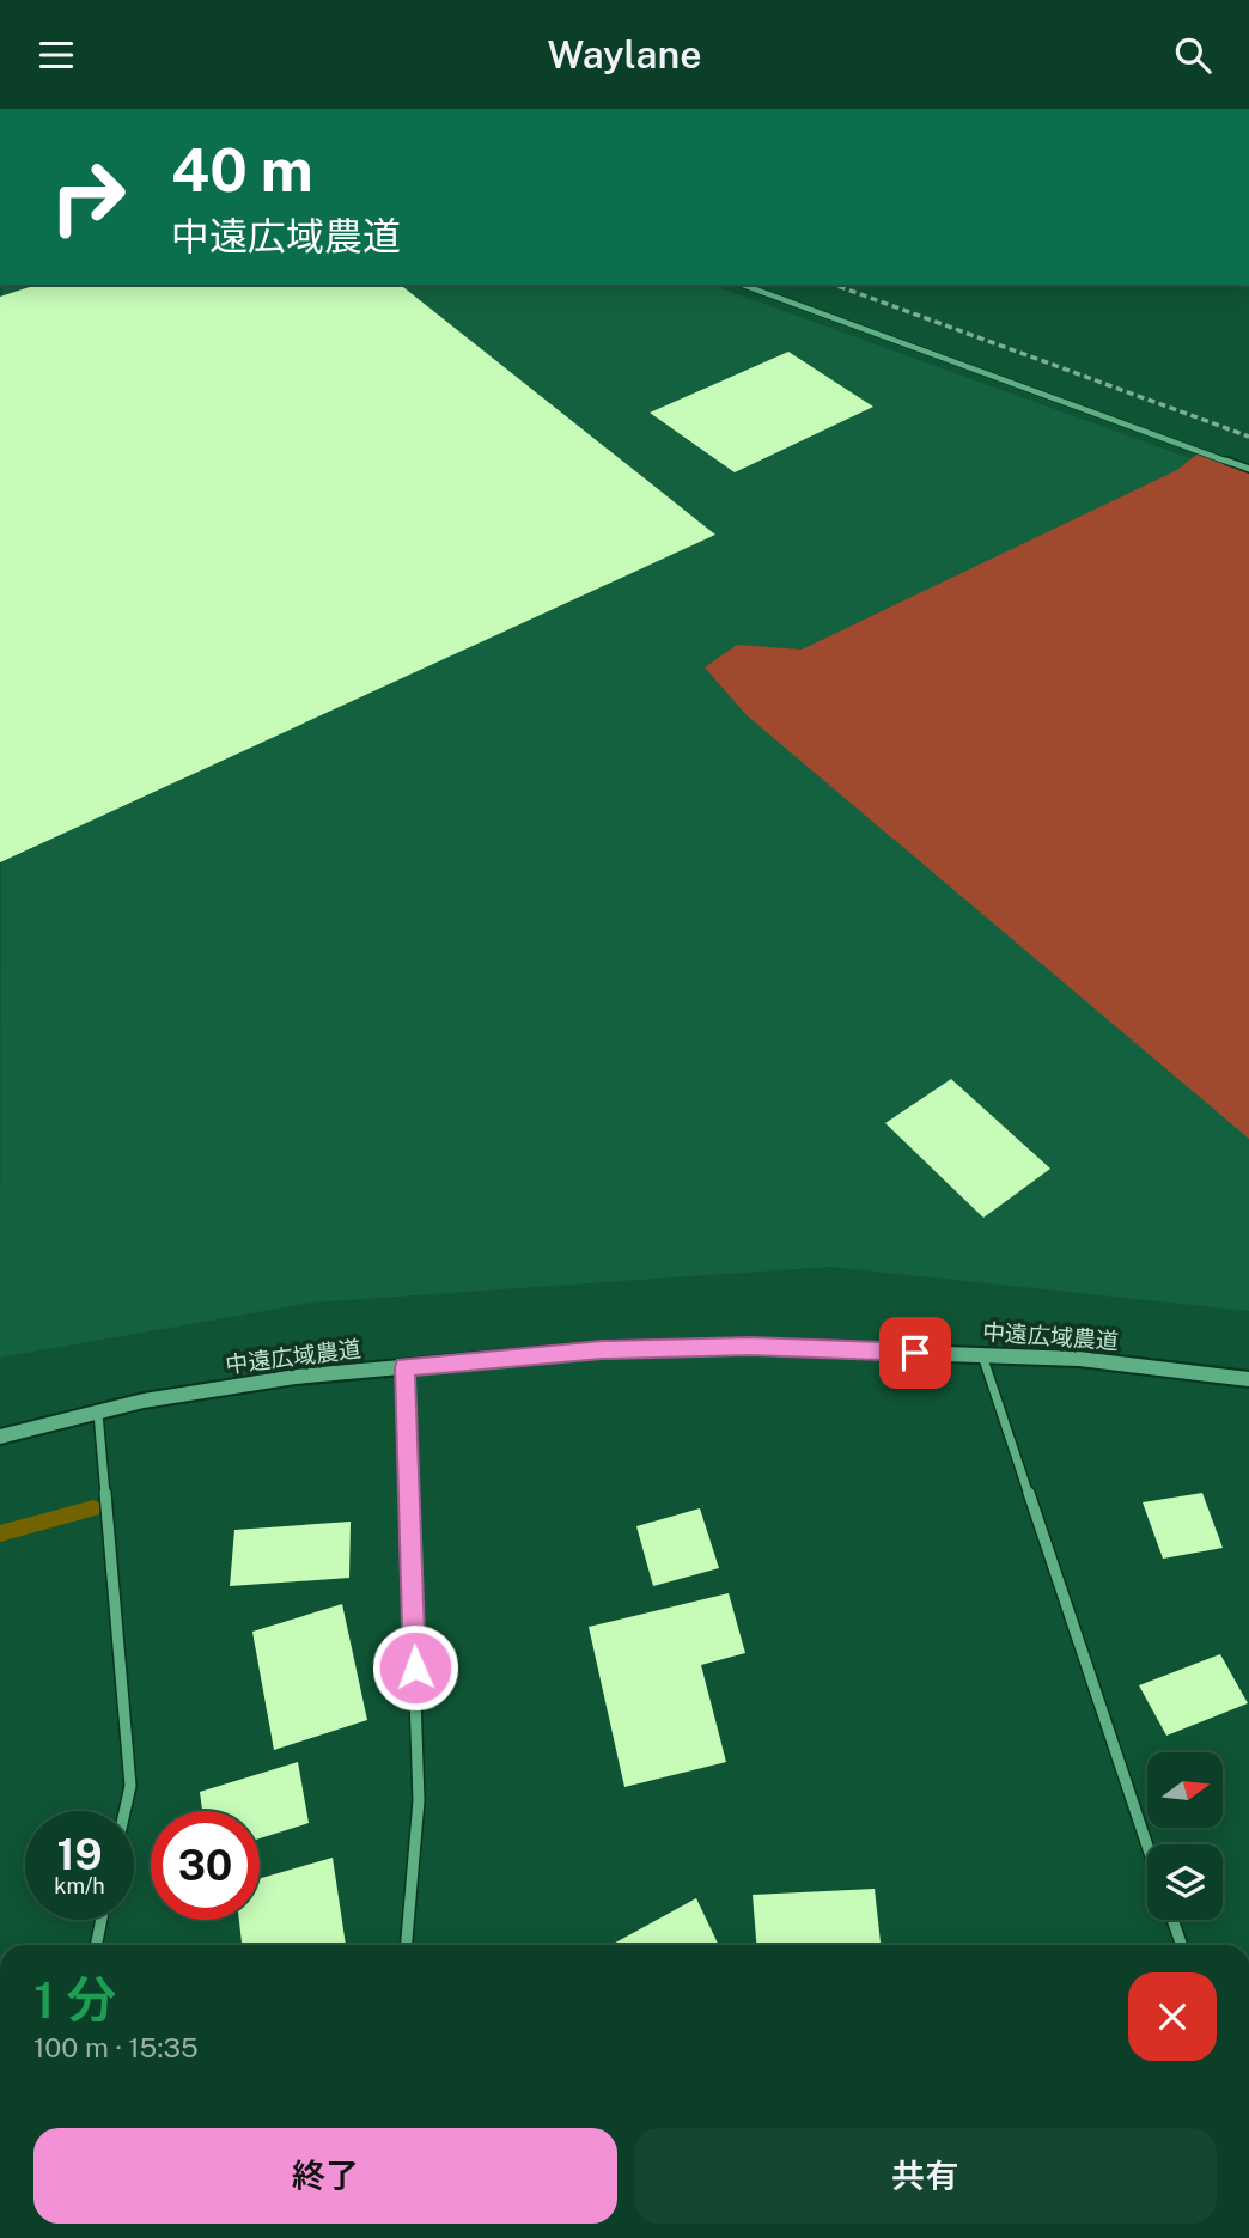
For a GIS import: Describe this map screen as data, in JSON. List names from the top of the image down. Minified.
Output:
{"streets":{"street":["中遠広域農道"]},"north":"right","page":{"header":"Waylane","turn":["40 m","中遠広域農道"],"speed":"19 km/h","limit":"30","heading":["1 分","100 m · 15:35"],"buttons":["終了","共有"]}}
